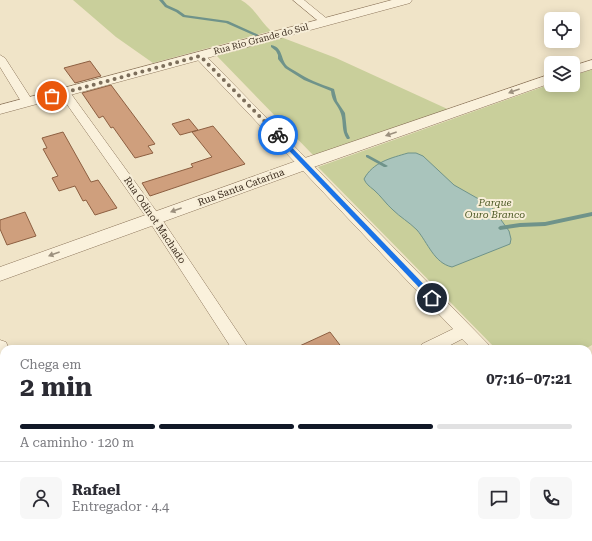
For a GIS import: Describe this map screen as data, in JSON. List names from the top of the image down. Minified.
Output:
{"streets":{"street":["Rua Rio Grande do Sul","Rua Santa Catarina","Rua Odinot Machado"]},"crossings":[["Rua Rio Grande do Sul","Rua Odinot Machado"],["Rua Santa Catarina","Rua Odinot Machado"]],"one_way":["Rua Santa Catarina"],"parks":["Parque Ouro Branco"],"page":{"heading":["2 min","Chega em","07:16–07:21"],"panel":["Rafael","Entregador · 4.4"],"bar":"A caminho · 120 m"}}
